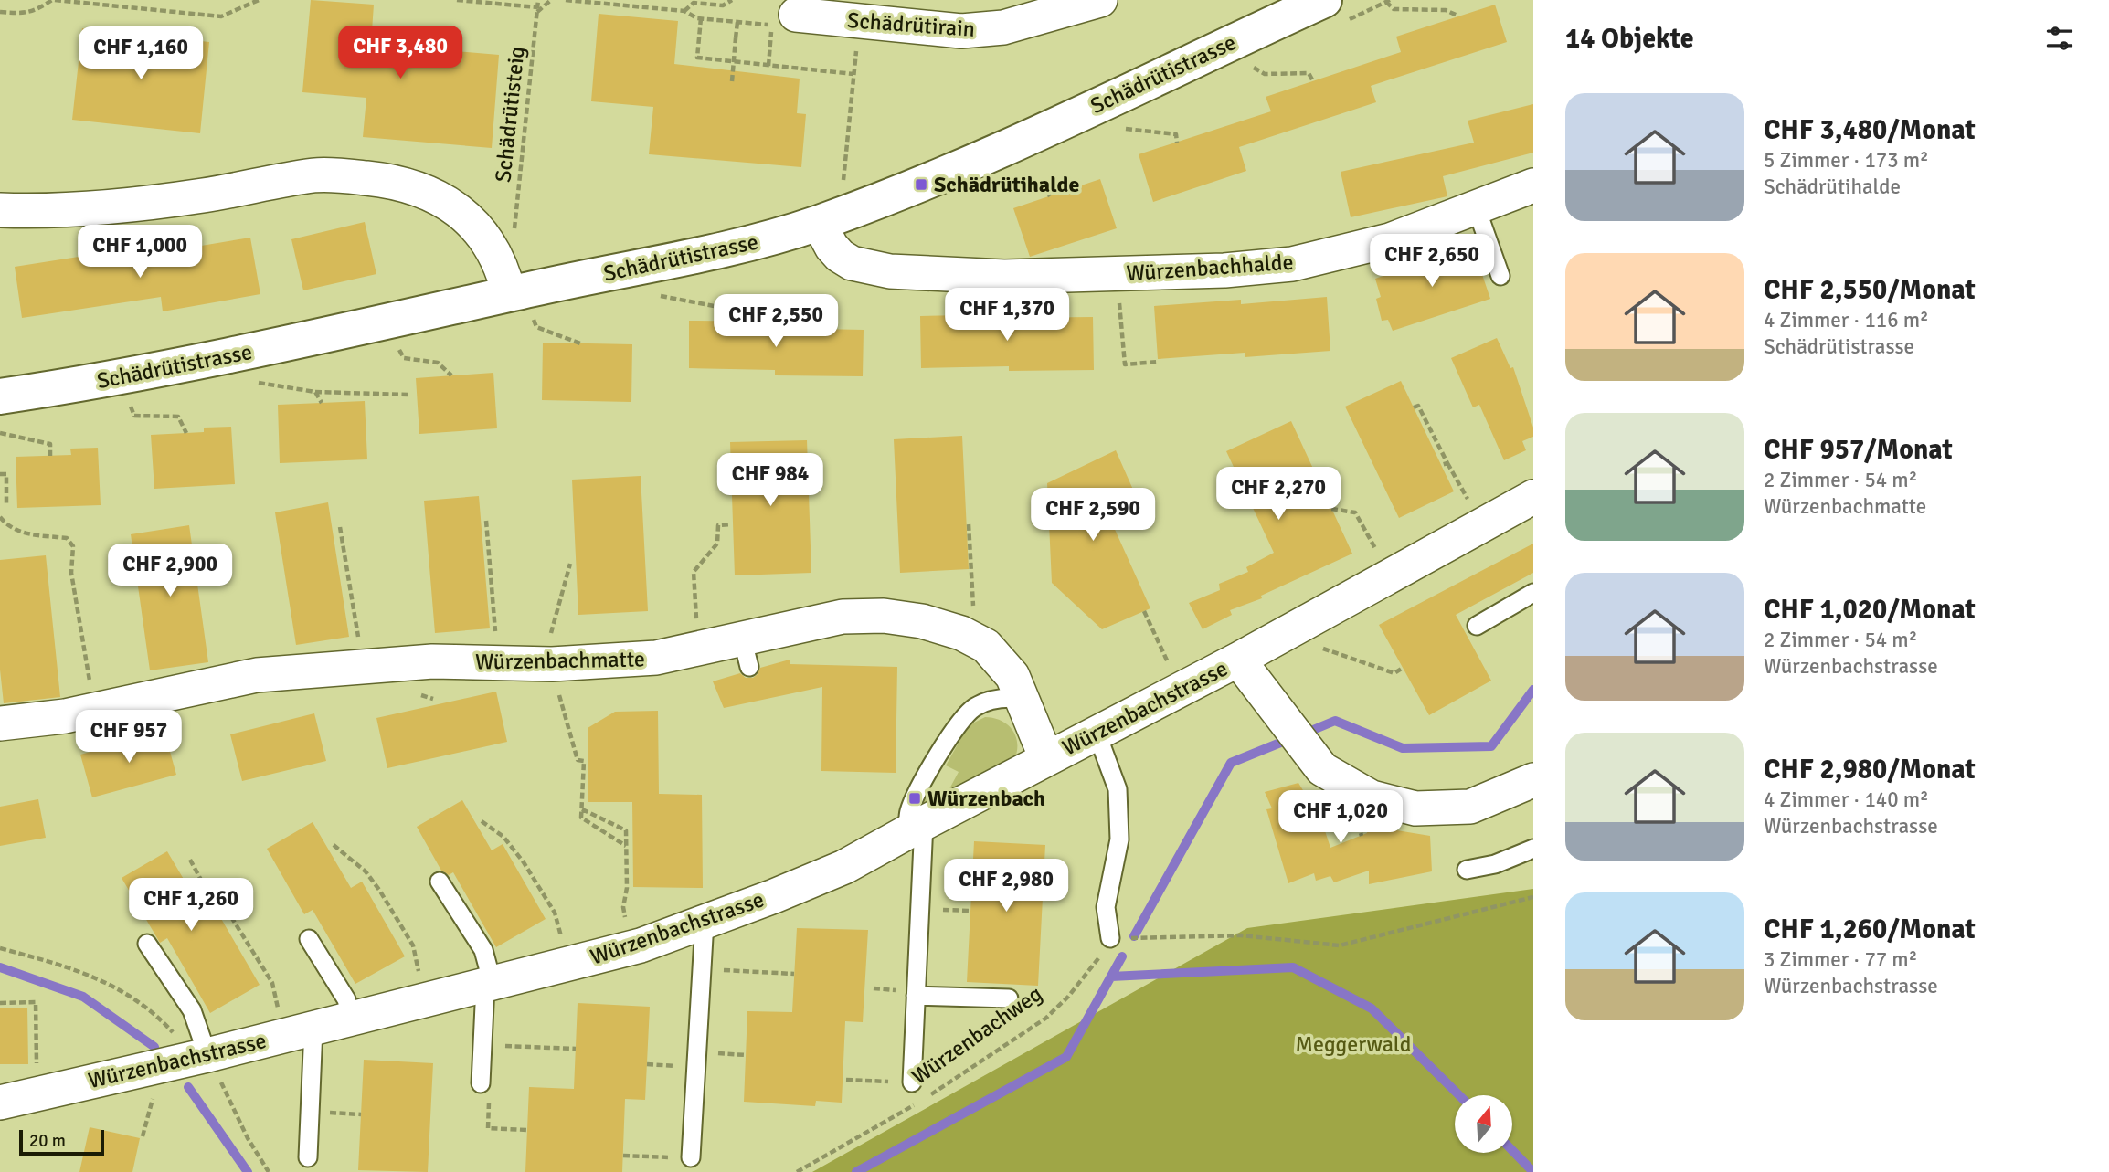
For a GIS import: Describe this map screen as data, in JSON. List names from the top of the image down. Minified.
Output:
{"streets":{"main road":["Schädrütistrasse"],"street":["Schädrütirain","Würzenbachhalde","Würzenbachmatte","Würzenbachstrasse"],"path":["Schädrütisteig","Würzenbachweg"]},"crossings":[["Schädrütistrasse","Würzenbachhalde"],["Würzenbachmatte","Würzenbachstrasse"]],"parks":["Meggerwald"],"places":{"transit":["Schädrütihalde","Würzenbach"]},"scale_bar":"20 m","north":"top","page":{"heading":"14 Objekte","price":["CHF 3,480","CHF 1,160","CHF 1,000","CHF 2,650","CHF 1,370","CHF 2,550","CHF 984","CHF 2,270","CHF 2,590","CHF 2,900","CHF 957","CHF 1,020","CHF 2,980","CHF 1,260"],"list":[{"name":"CHF 3,480/Monat","note":"5 Zimmer · 173 m² · Schädrütihalde"},{"name":"CHF 2,550/Monat","note":"4 Zimmer · 116 m² · Schädrütistrasse"},{"name":"CHF 957/Monat","note":"2 Zimmer · 54 m² · Würzenbachmatte"},{"name":"CHF 1,020/Monat","note":"2 Zimmer · 54 m² · Würzenbachstrasse"},{"name":"CHF 2,980/Monat","note":"4 Zimmer · 140 m² · Würzenbachstrasse"},{"name":"CHF 1,260/Monat","note":"3 Zimmer · 77 m² · Würzenbachstrasse"}],"scale":"20 m"}}
